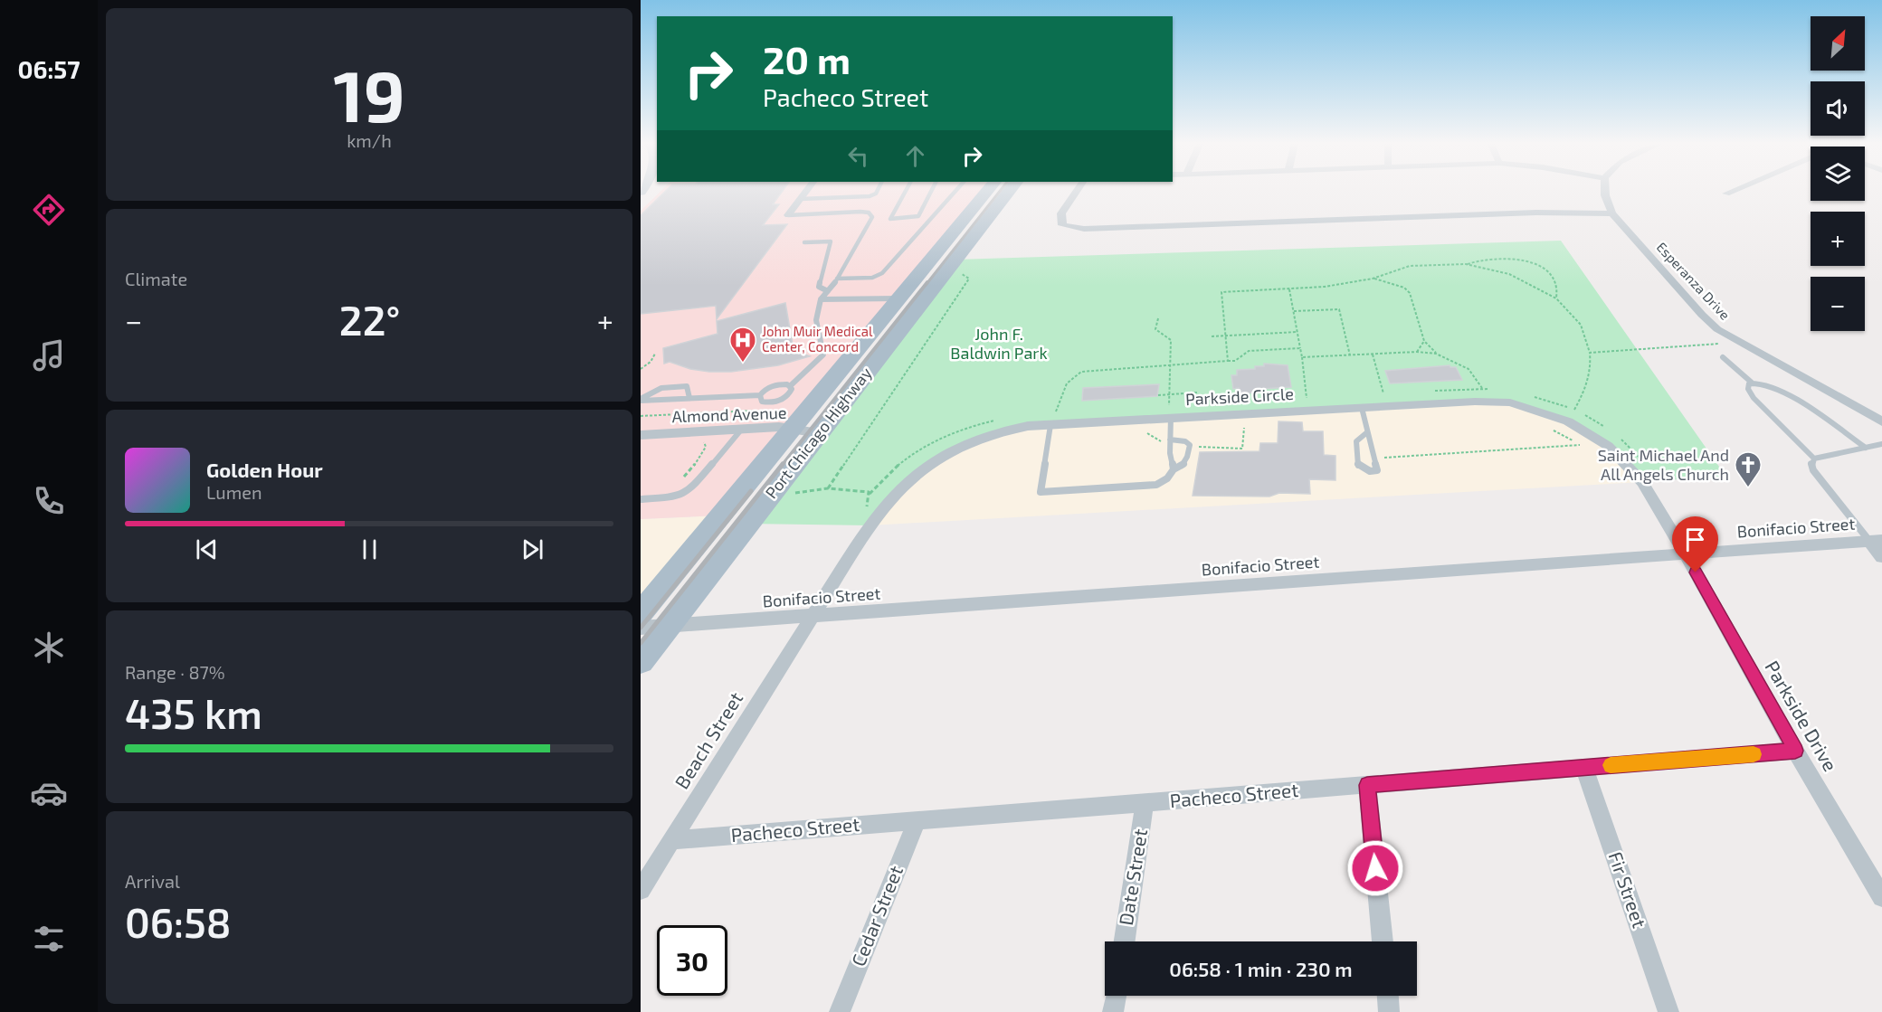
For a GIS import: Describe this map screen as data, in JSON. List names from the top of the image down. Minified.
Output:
{"streets":{"main road":["Port Chicago Highway"],"street":["Esperanza Drive","Parkside Circle","Almond Avenue","Bonifacio Street","Parkside Drive","Beach Street","Pacheco Street","Date Street","Fir Street","Cedar Street"]},"crossings":[["Parkside Circle","Bonifacio Street"],["Parkside Circle","Parkside Drive"],["Parkside Circle","Beach Street"],["Almond Avenue","Port Chicago Highway"],["Port Chicago Highway","Bonifacio Street"],["Bonifacio Street","Parkside Drive"],["Bonifacio Street","Beach Street"],["Parkside Drive","Pacheco Street"],["Beach Street","Pacheco Street"],["Pacheco Street","Date Street"],["Pacheco Street","Fir Street"],["Pacheco Street","Cedar Street"]],"parks":["John F. Baldwin Park"],"places":{"hospital":["John Muir Medical Center, Concord"],"church":["Saint Michael And All Angels Church"]},"north":"top right","page":{"tabs":"06:57","tile":[["19","km/h"],"Climate",["Range · 87%","435 km"],["Arrival","06:58"]],"map_buttons":["+","−"],"turn":["20 m","Pacheco Street"],"heat":["−","22°","+"],"song":["Golden Hour","Lumen"],"limit":"30","trip":"06:58 · 1 min · 230 m"}}
